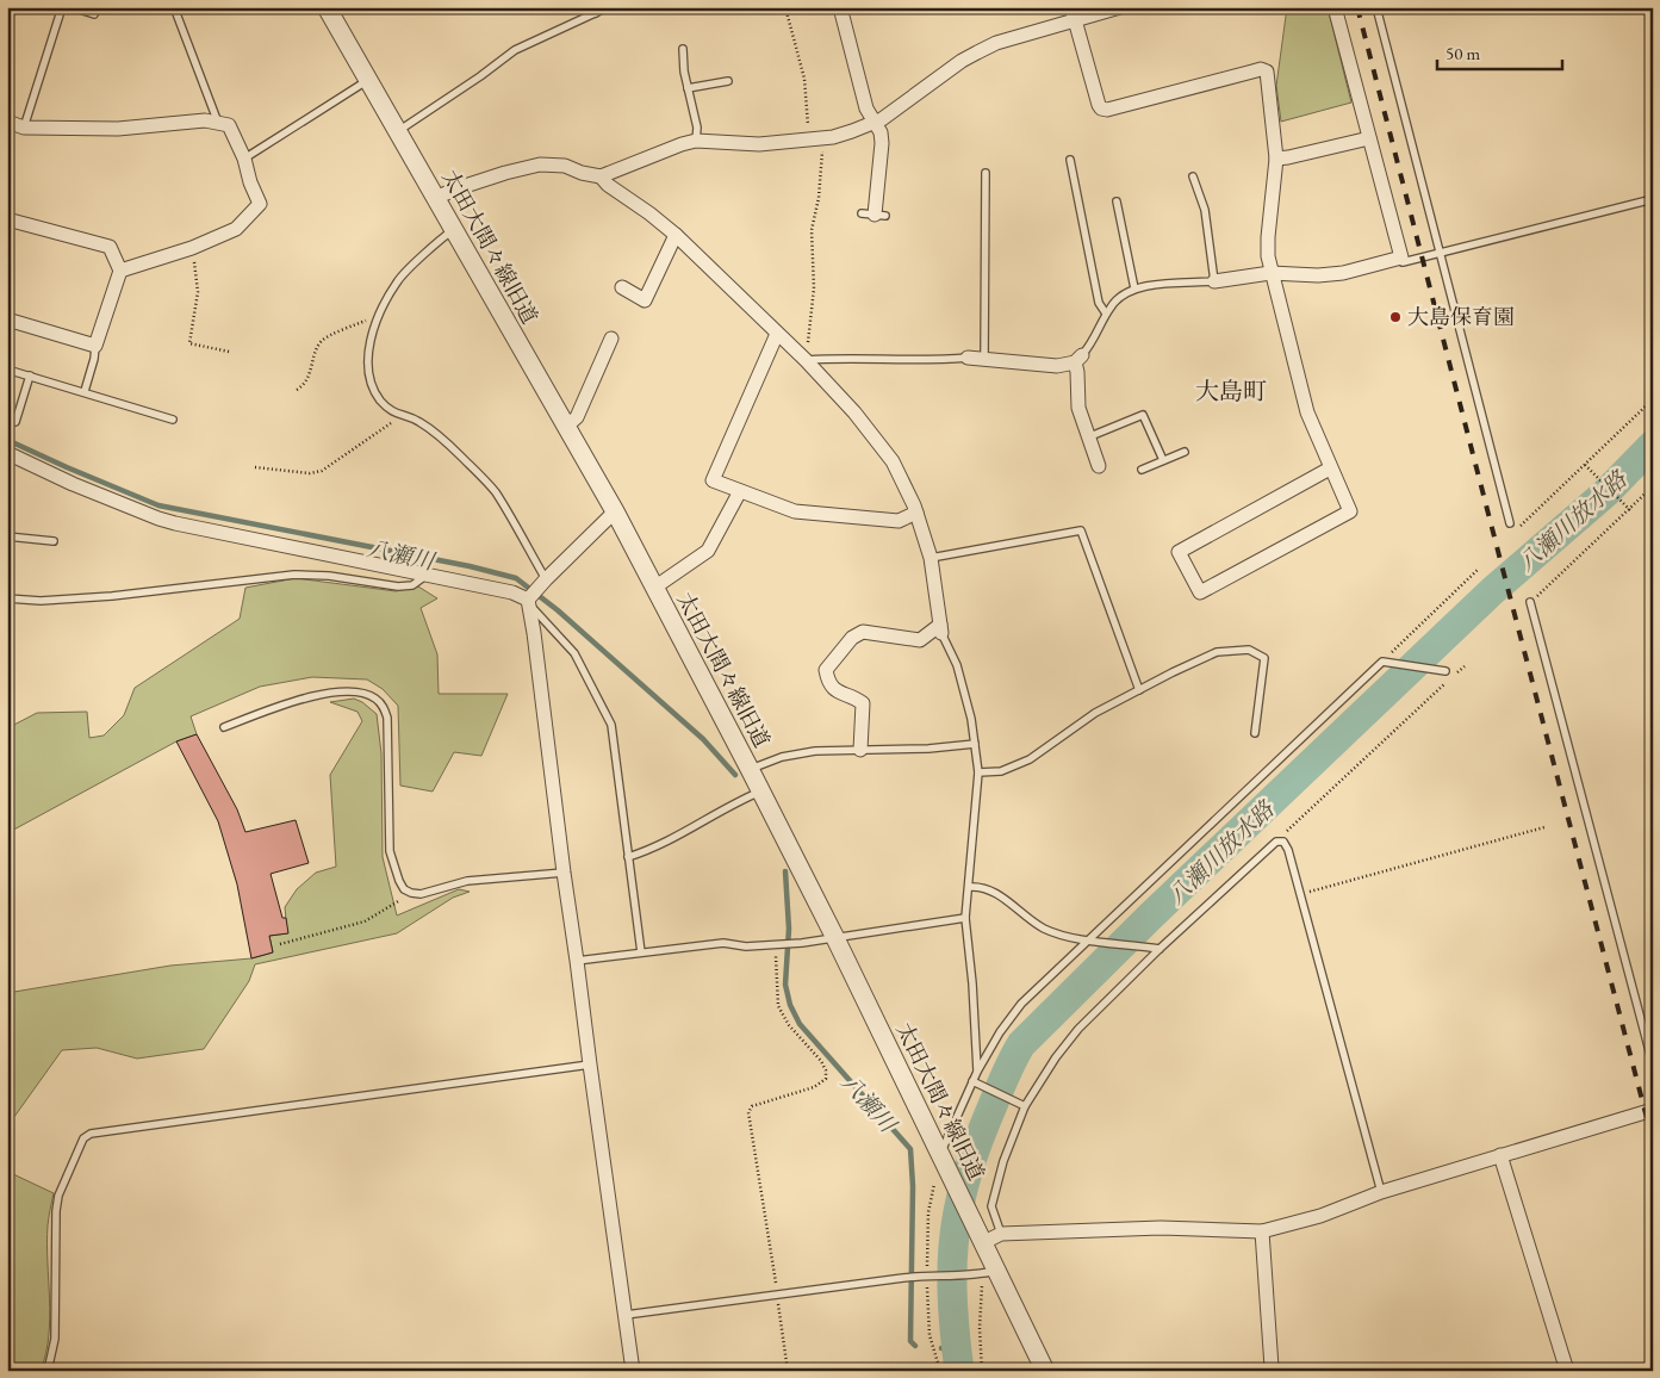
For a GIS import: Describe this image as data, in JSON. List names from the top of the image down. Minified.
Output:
{"streets":{"street":["太田大間々線旧道"]},"districts":["大島町"],"water":["八瀬川放水路","八瀬川"],"places":["大島保育園"],"scale_bar":"50 m"}
